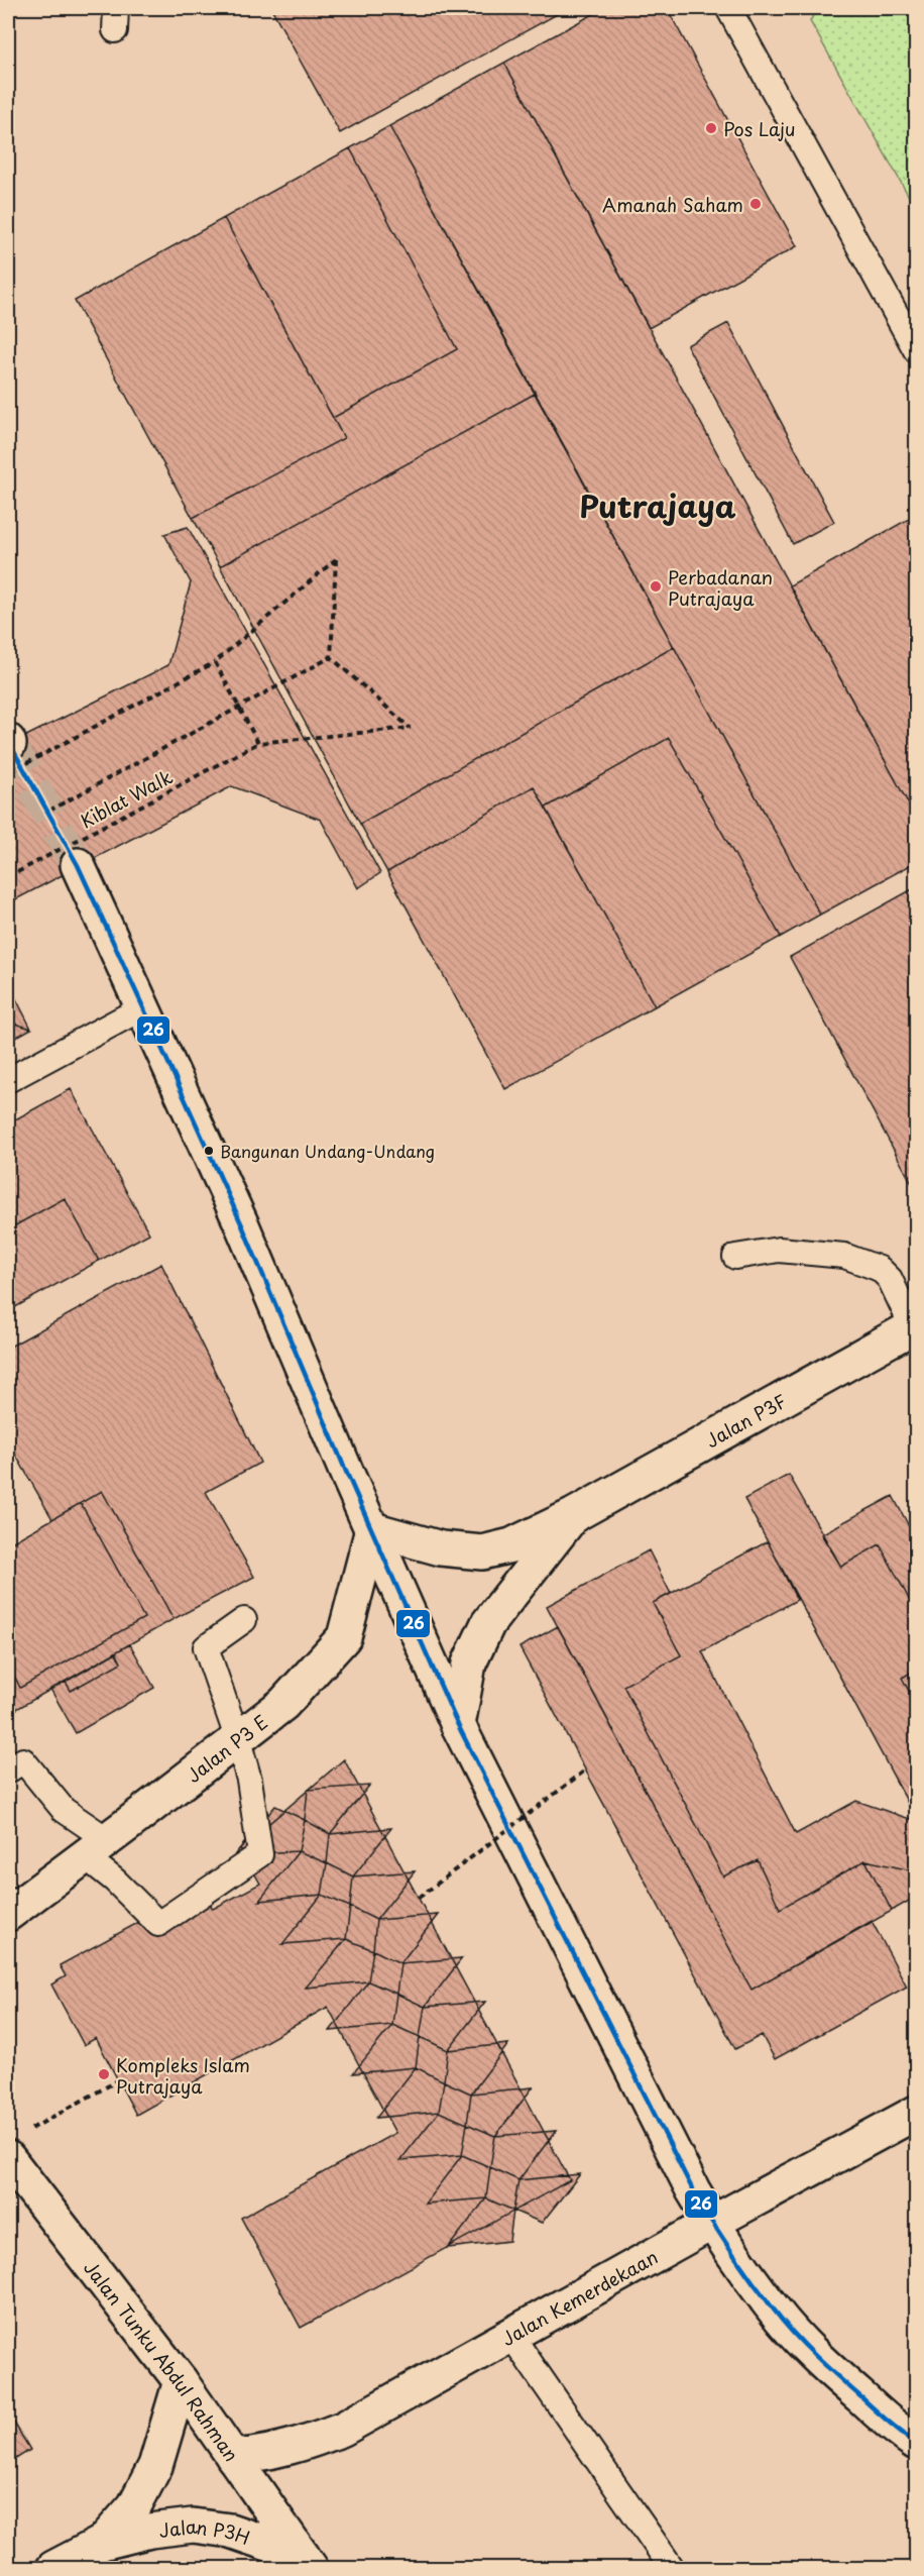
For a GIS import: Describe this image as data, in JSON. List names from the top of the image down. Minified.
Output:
{"streets":{"street":["Jalan P3F","Jalan P3 E","Jalan Kemerdekaan","Jalan Tunku Abdul Rahman","Jalan P3H"],"path":["Kiblat Walk"]},"crossings":[["Jalan P3F","Jalan P3 E"],["Jalan Kemerdekaan","Jalan Tunku Abdul Rahman"],["Jalan Tunku Abdul Rahman","Jalan P3H"]],"districts":["Putrajaya"],"places":["Pos Laju","Amanah Saham","Perbadanan Putrajaya","Bangunan Undang-Undang","Kompleks Islam Putrajaya"],"lines":["transit line 26"]}
